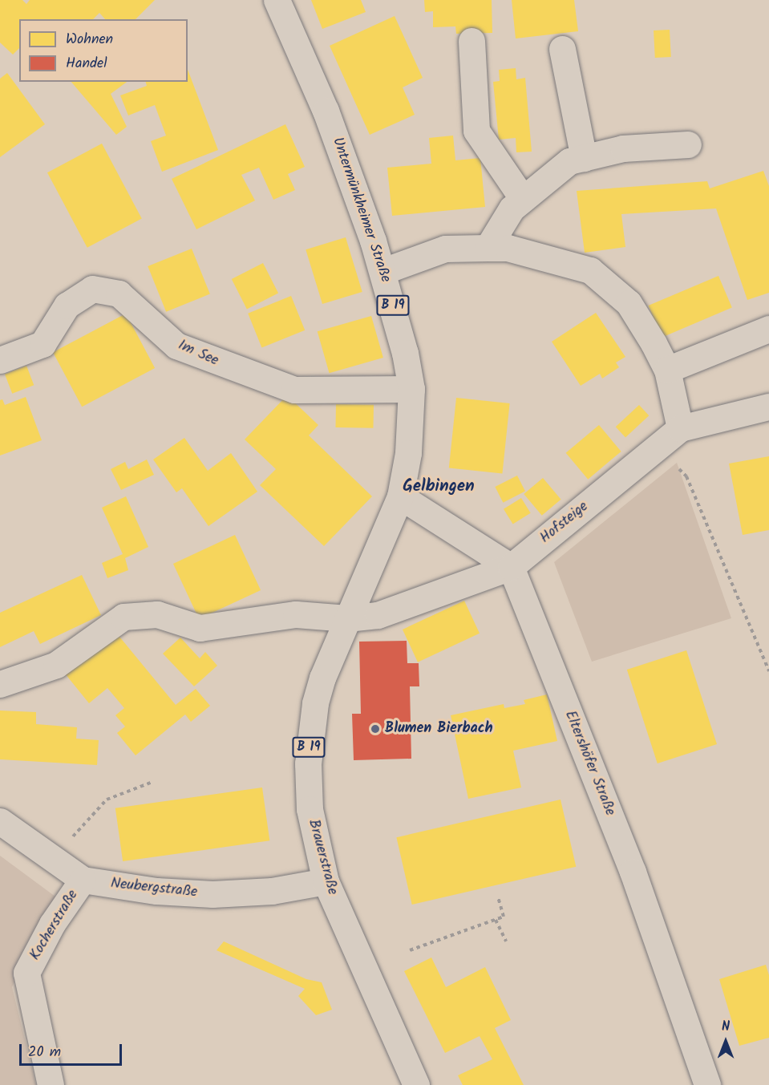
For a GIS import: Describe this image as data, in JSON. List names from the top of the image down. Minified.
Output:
{"streets":{"street":["Untermünkheimer Straße","B 19","Im See","Hofsteige","Eltershöfer Straße","Brauerstraße","Neubergstraße","Kocherstraße"]},"crossings":[["Untermünkheimer Straße","Im See"],["Untermünkheimer Straße","Hofsteige"],["Untermünkheimer Straße","Brauerstraße"],["Hofsteige","Eltershöfer Straße"],["Hofsteige","Brauerstraße"],["Brauerstraße","Neubergstraße"],["Neubergstraße","Kocherstraße"]],"districts":["Gelbingen"],"places":["Blumen Bierbach"],"legend":["Wohnen","Handel"],"scale_bar":"20 m","north":"top"}
